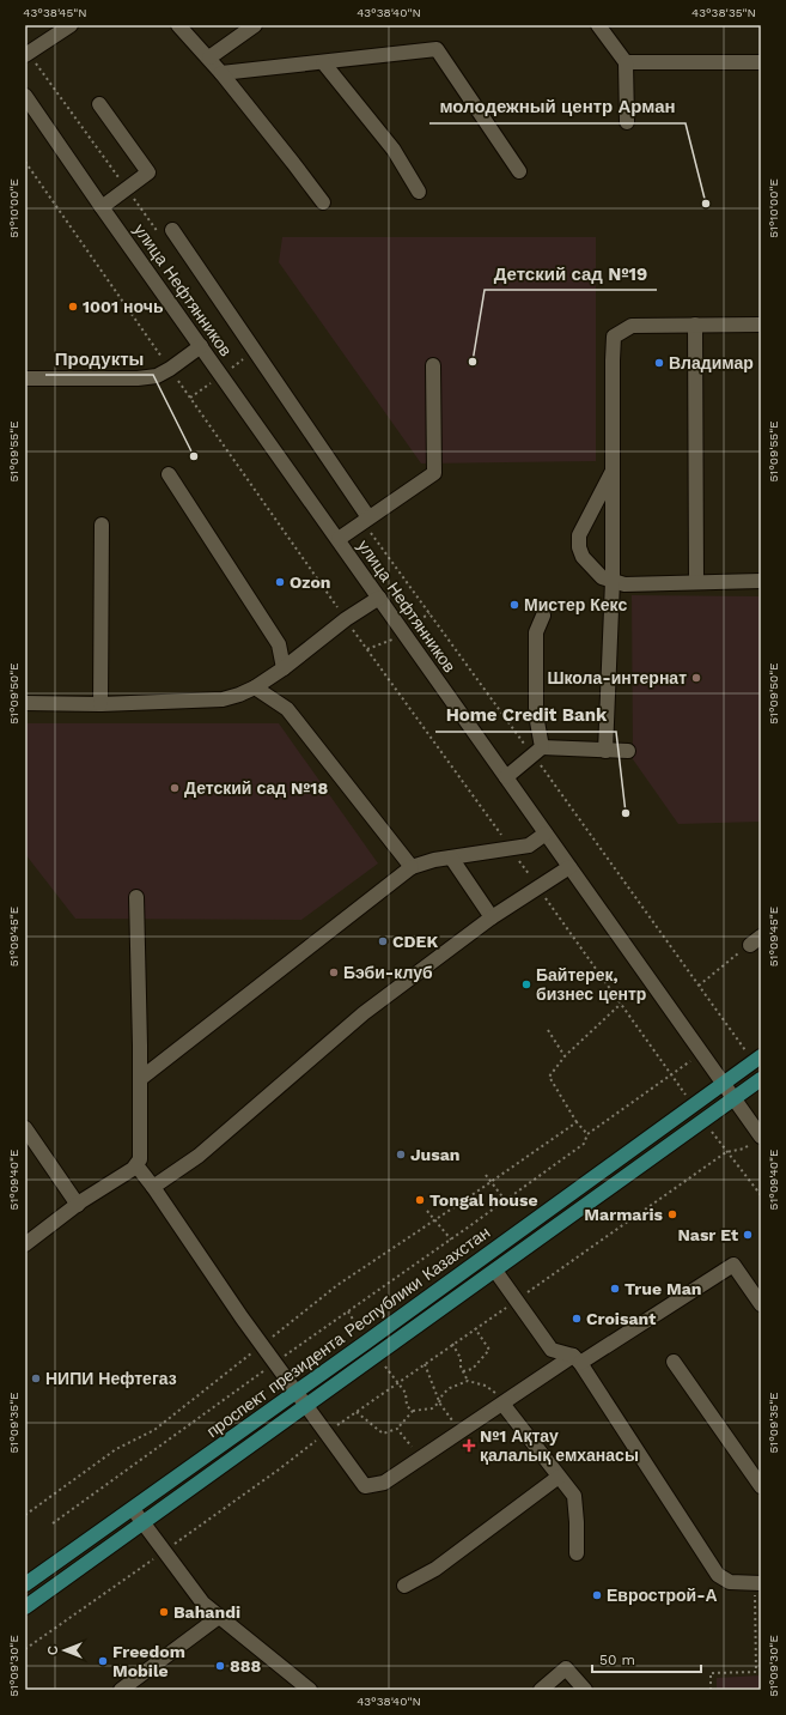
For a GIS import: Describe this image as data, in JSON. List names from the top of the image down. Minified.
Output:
{"streets":{"main road":["проспект президента Республики Казахстан"],"street":["улица Нефтянников"]},"crossings":[["улица Нефтянников","проспект президента Республики Казахстан"]],"places":{"other":["молодежный центр Арман","1001 ночь","Детский сад №19","Владимар","Продукты","Ozon","Мистер Кекс","Школа-интернат","Детский сад №18","Home Credit Bank","CDEK","Бэби-клуб","Байтерек, бизнес центр","Jusan","Tongal house","Marmaris","Nasr Et","True Man","Croisant","НИПИ Нефтегаз","Еврострой-А","Bahandi","Freedom Mobile","888"],"health":["№1 Ақтау қалалық емханасы"]},"scale_bar":"50 m","north":"left","coordinates":["43°38'45\"N","43°38'40\"N","43°38'35\"N","51°10'00\"E","51°09'55\"E","51°09'50\"E","51°09'45\"E","51°09'40\"E","51°09'35\"E","51°09'30\"E"]}
